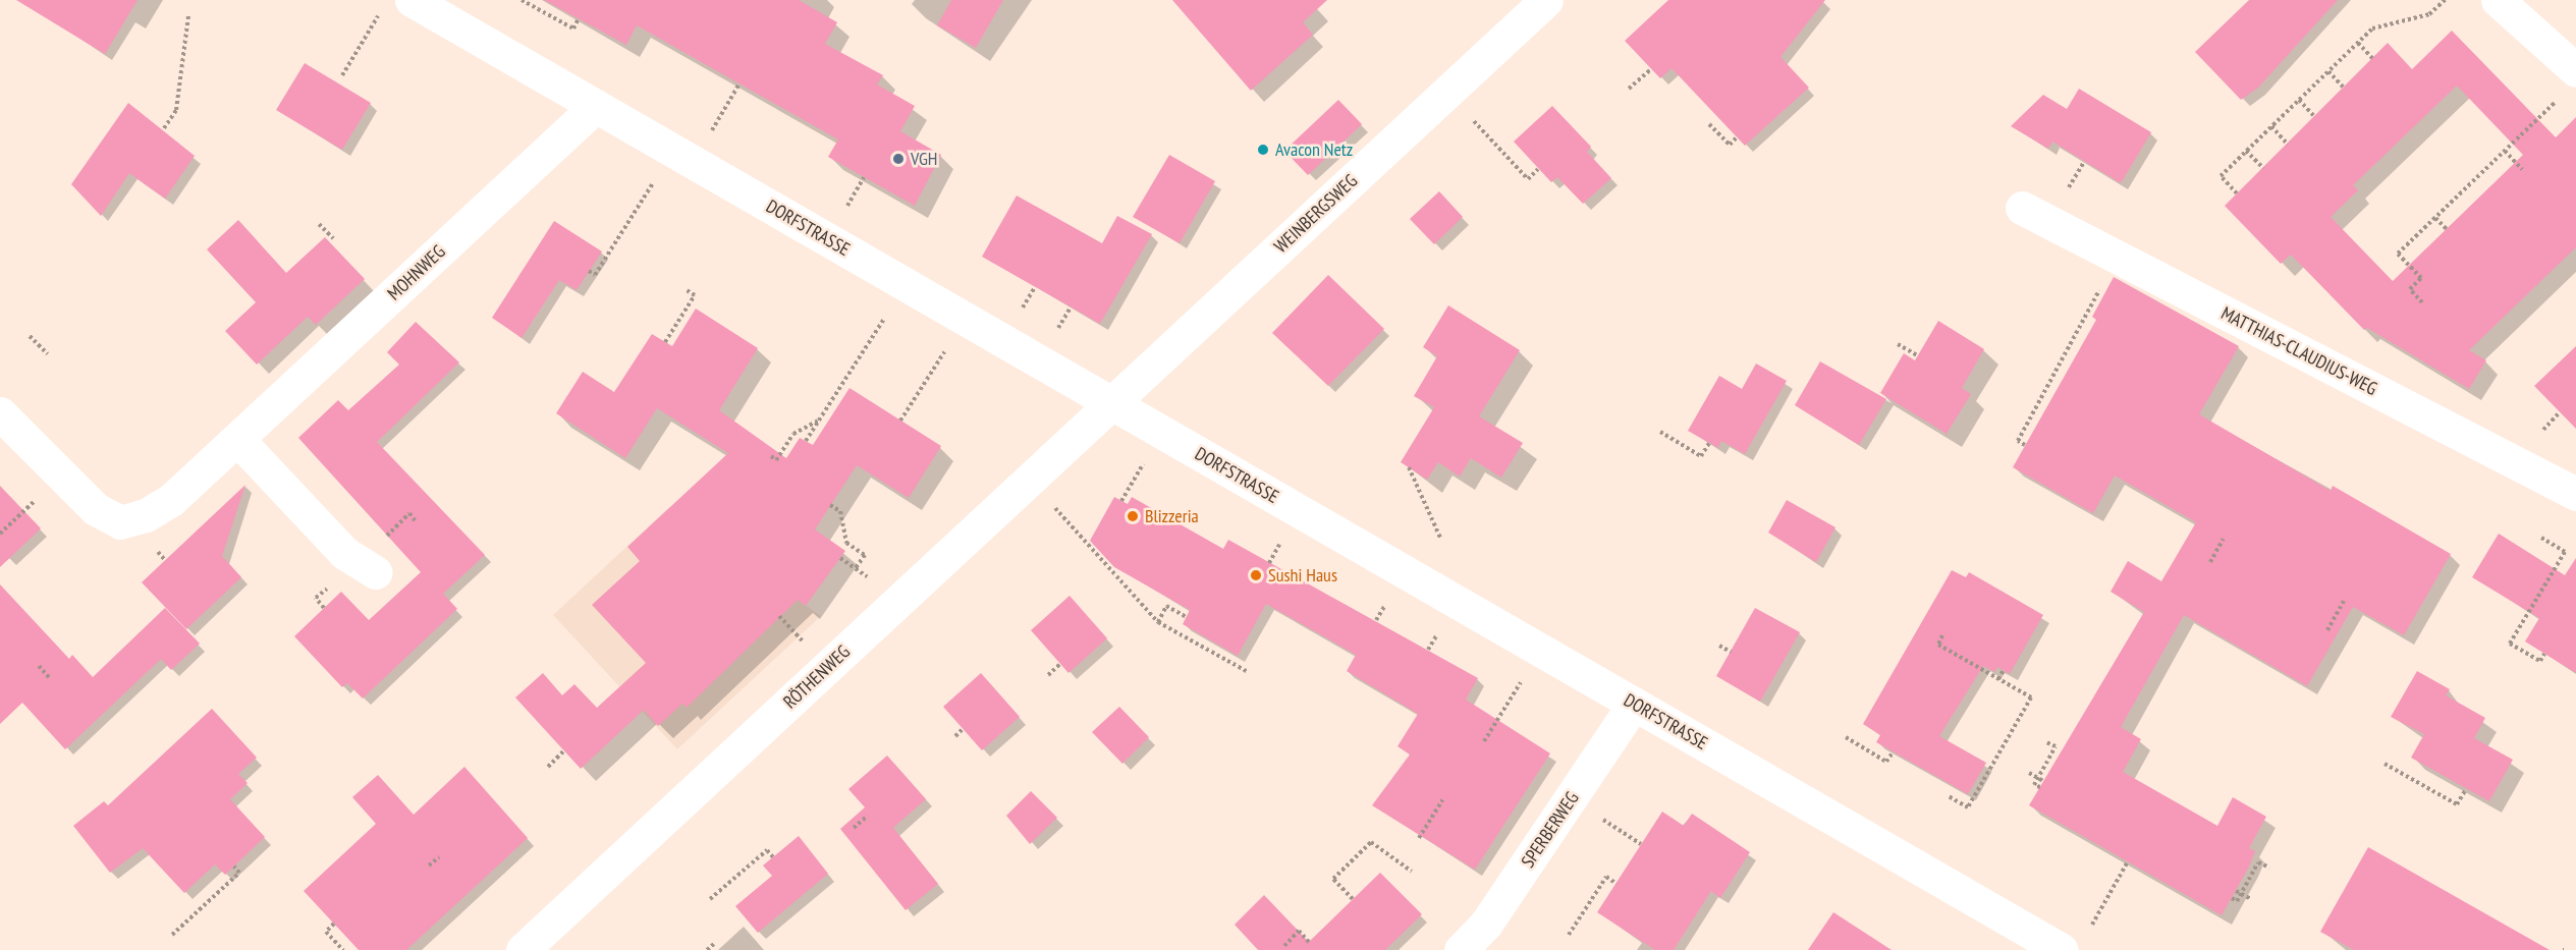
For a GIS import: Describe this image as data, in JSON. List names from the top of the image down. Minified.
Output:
{"streets":{"street":["WEINBERGSWEG","DORFSTRASSE","MOHNWEG","MATTHIAS-CLAUDIUS-WEG","RÖTHENWEG","SPERBERWEG"]},"crossings":[["WEINBERGSWEG","DORFSTRASSE"],["WEINBERGSWEG","RÖTHENWEG"],["DORFSTRASSE","MOHNWEG"],["DORFSTRASSE","RÖTHENWEG"],["DORFSTRASSE","SPERBERWEG"]],"places":["Avacon Netz","VGH","Blizzeria","Sushi Haus"]}
